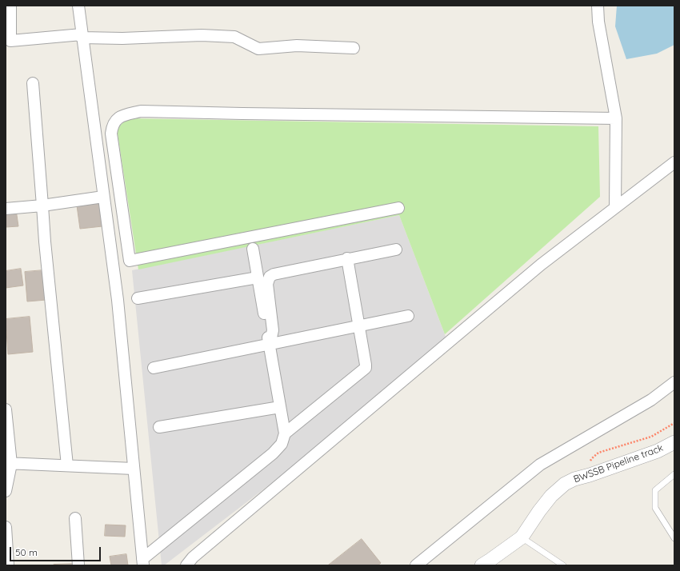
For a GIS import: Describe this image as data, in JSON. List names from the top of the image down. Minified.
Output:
{"streets":{"street":["BWSSB Pipeline track"]},"scale_bar":"50 m"}
